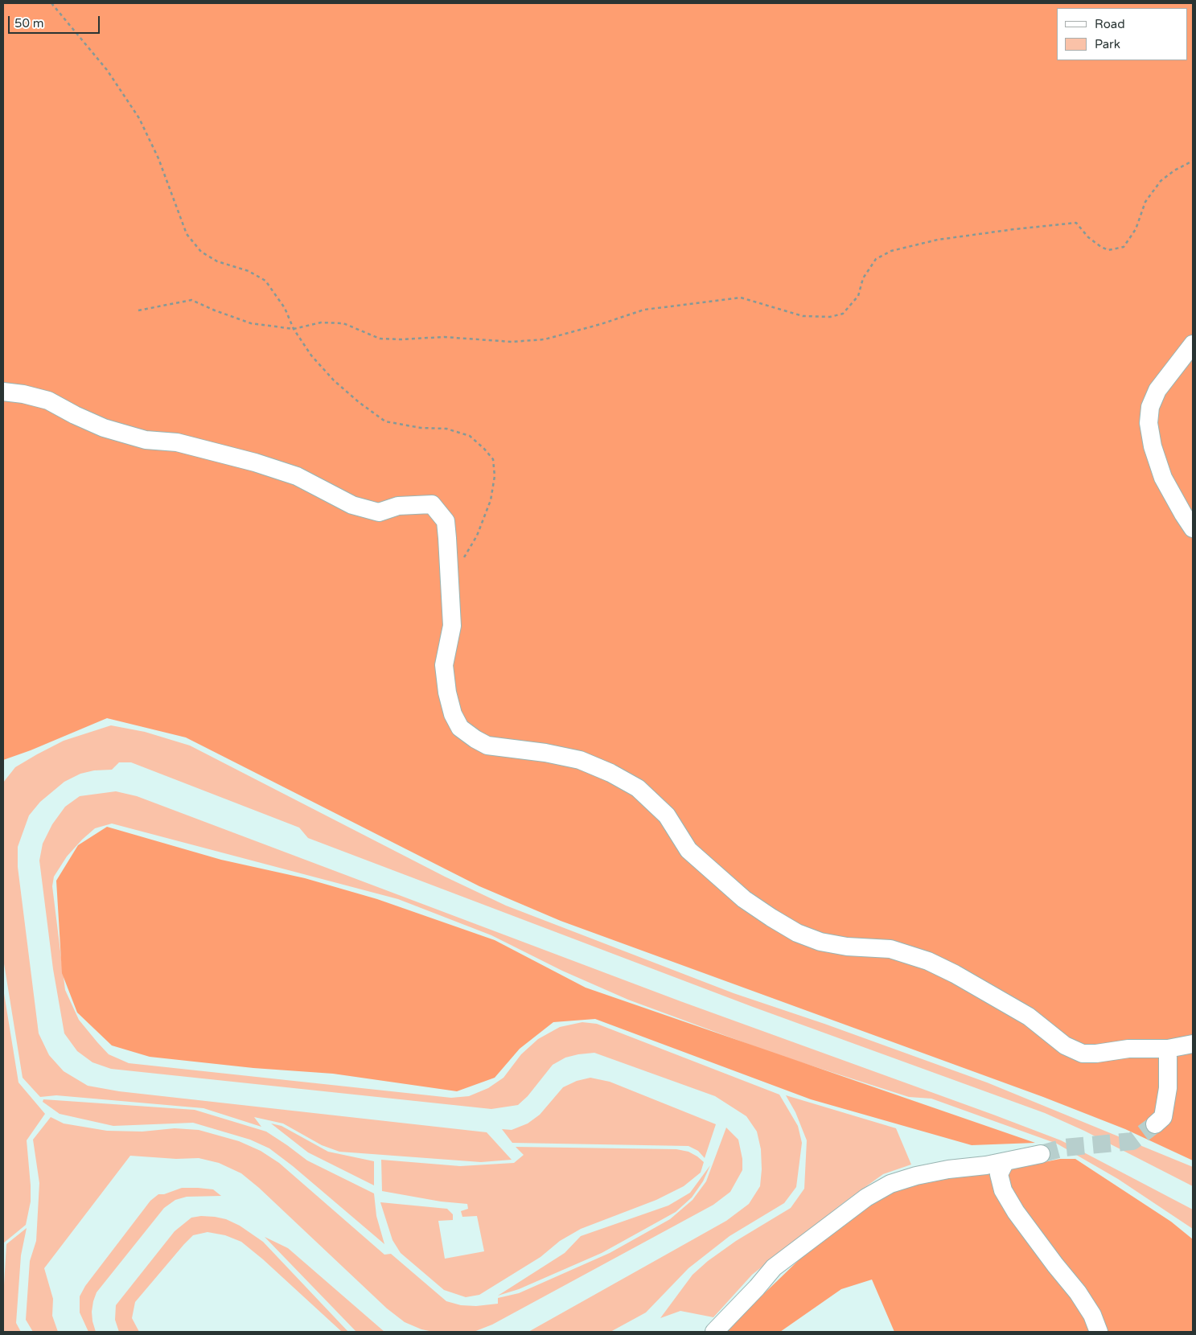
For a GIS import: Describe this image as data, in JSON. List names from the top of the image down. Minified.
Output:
{"legend":["Road","Park"],"scale_bar":"50 m"}
